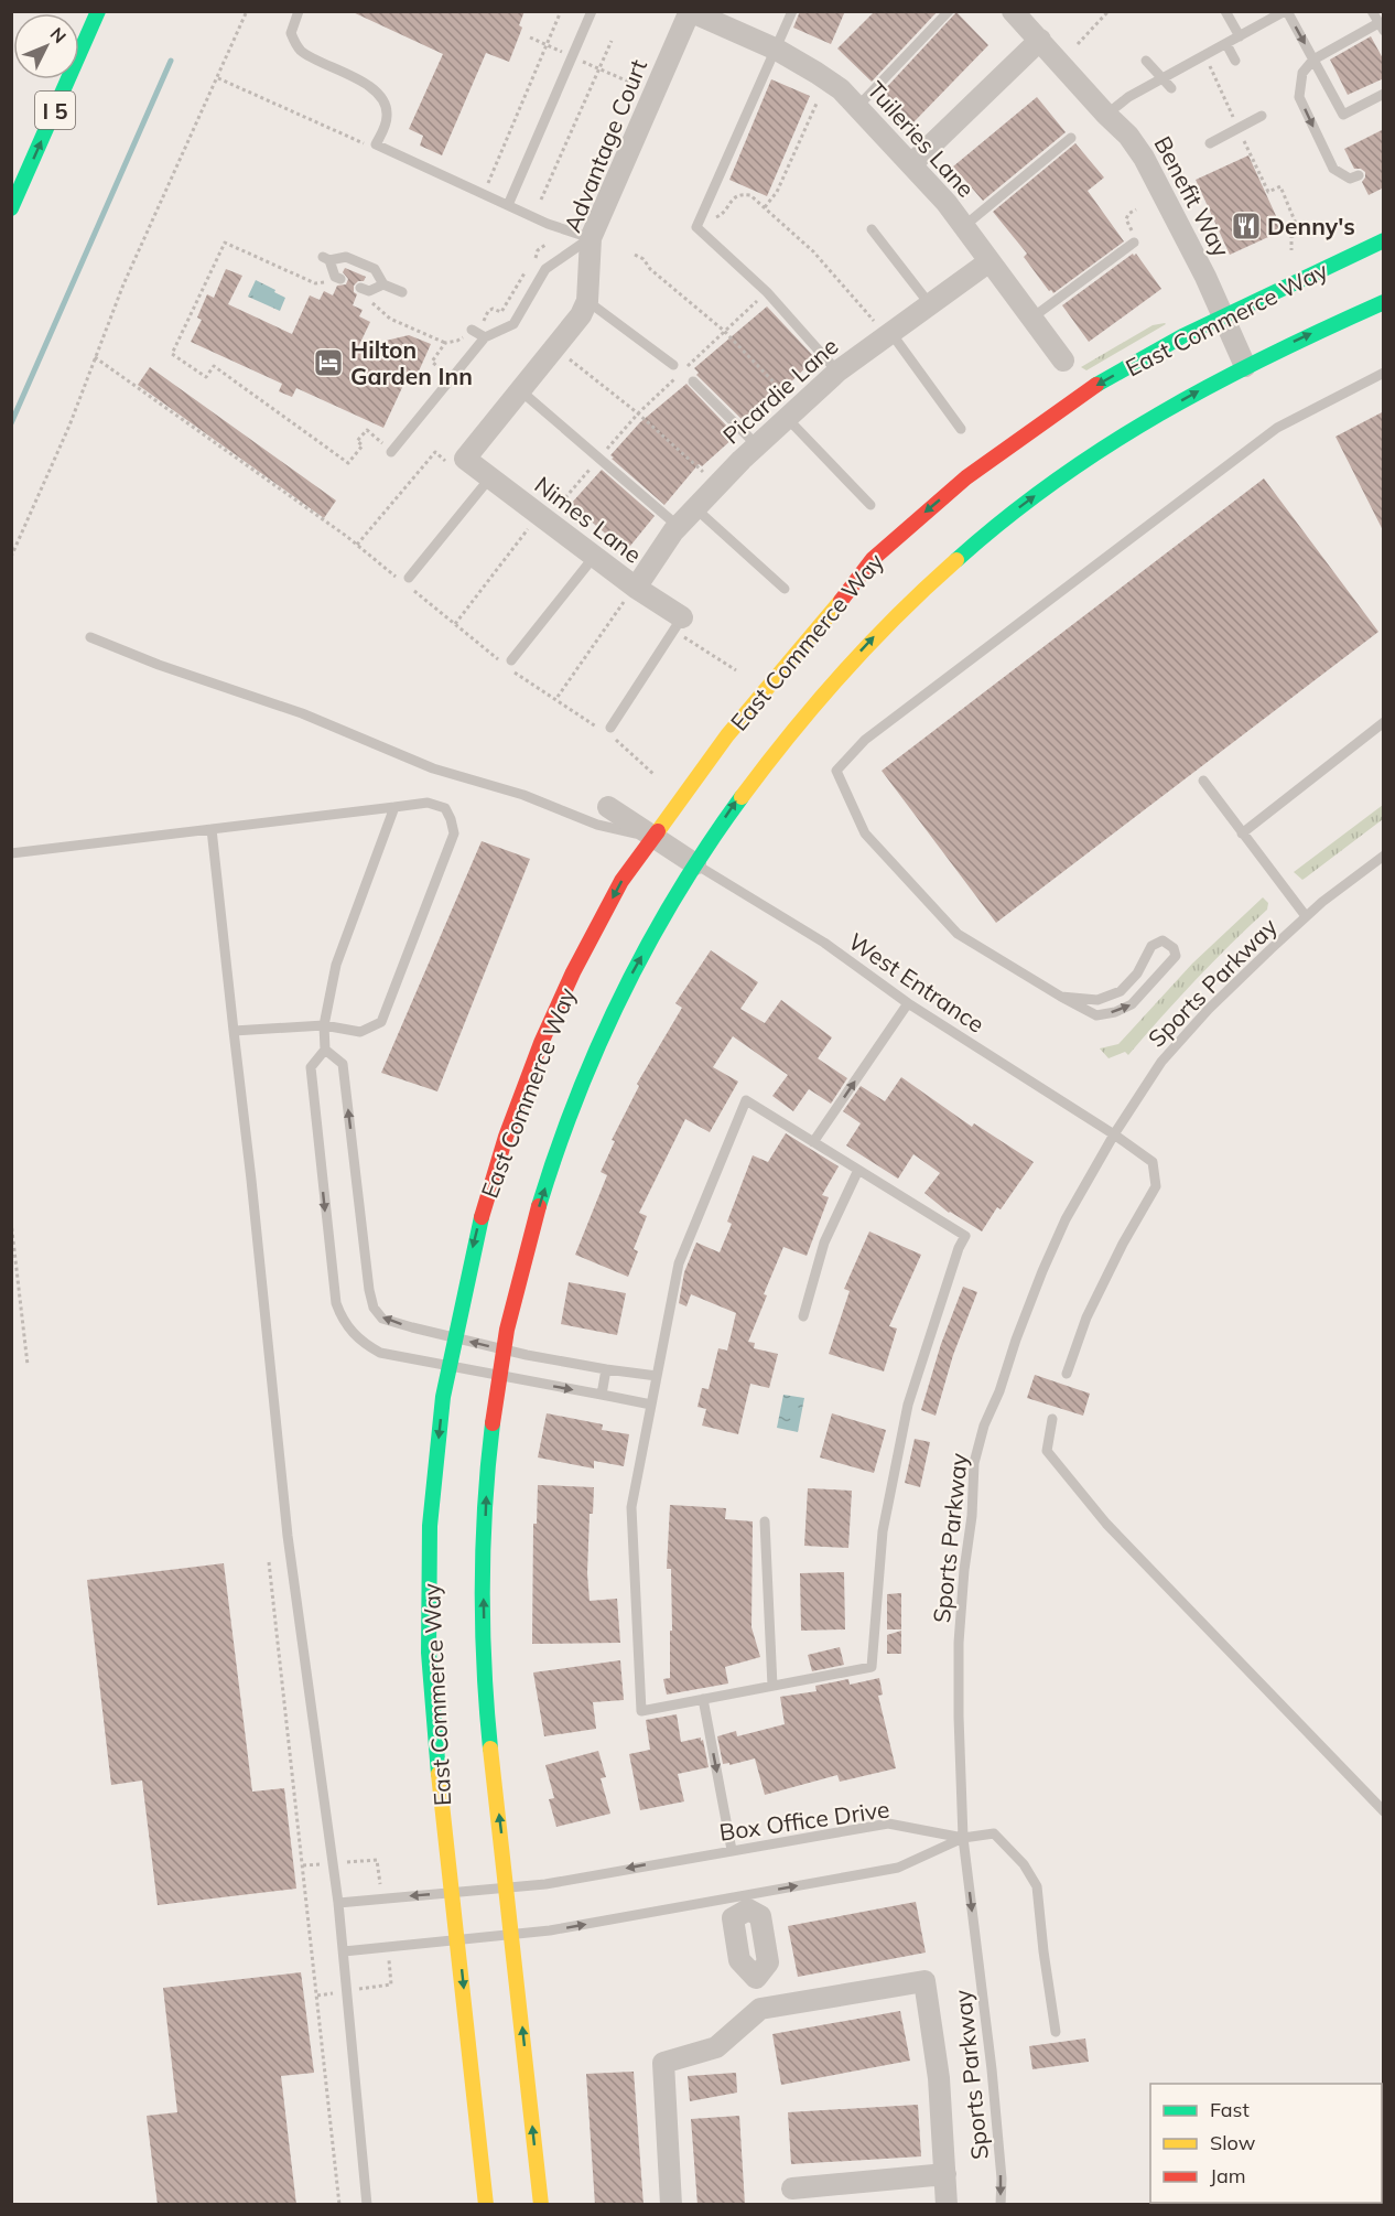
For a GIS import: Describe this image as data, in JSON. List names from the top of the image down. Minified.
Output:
{"streets":{"main road":["I 5","East Commerce Way"],"street":["Tuileries Lane","Advantage Court","Benefit Way","Picardie Lane","Nimes Lane"],"lane":["West Entrance","Sports Parkway","Box Office Drive"]},"crossings":[["Tuileries Lane","Advantage Court"],["Tuileries Lane","Picardie Lane"],["Advantage Court","Nimes Lane"],["Benefit Way","East Commerce Way"],["East Commerce Way","West Entrance"],["East Commerce Way","Box Office Drive"],["Picardie Lane","Nimes Lane"],["West Entrance","Sports Parkway"],["Sports Parkway","Box Office Drive"]],"places":{"restaurant":["Denny's"],"hotel":["Hilton Garden Inn"]},"legend":["Fast","Slow","Jam"],"north":"top right"}
